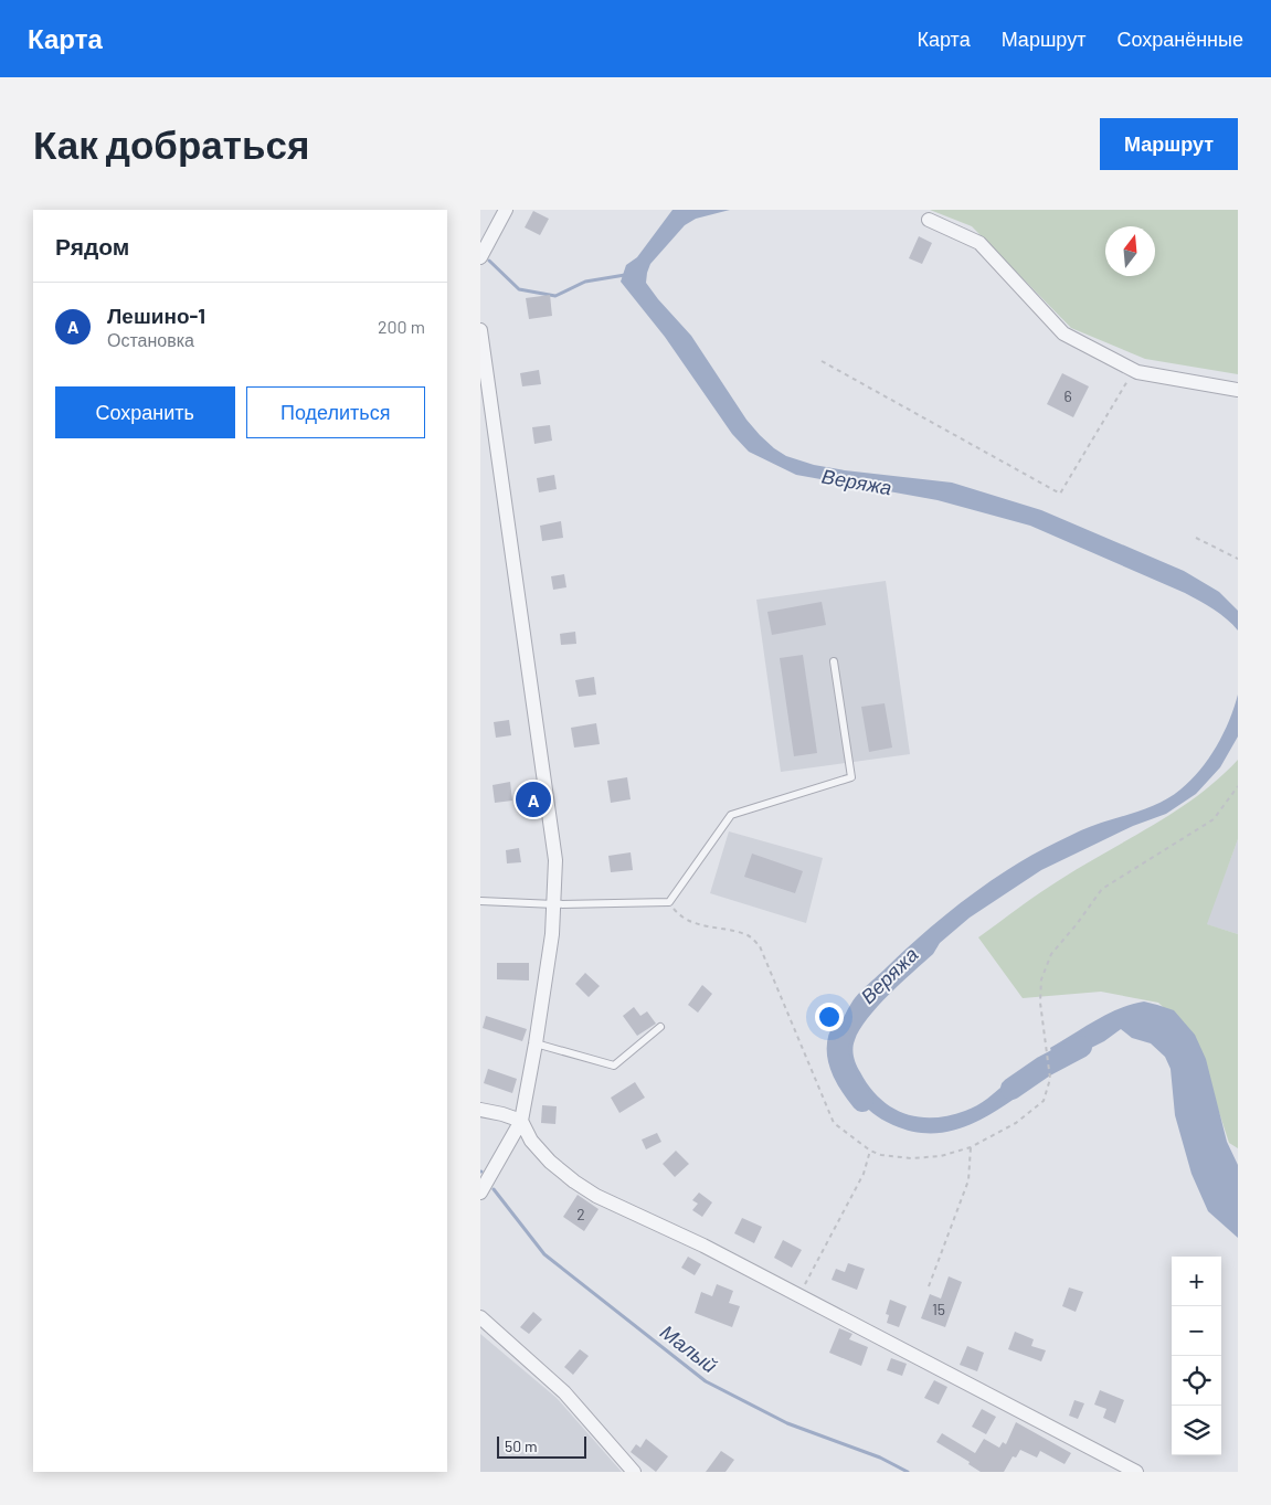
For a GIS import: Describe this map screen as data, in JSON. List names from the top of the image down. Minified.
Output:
{"water":["Веряжа","Малый"],"house_numbers":["6","2","15"],"scale_bar":"50 m","north":"top","page":{"header":"Карта","nav":["Карта","Маршрут","Сохранённые"],"buttons":["Маршрут",["Сохранить","Поделиться"]],"title":"Как добраться","heading":"Рядом","list":[{"mark":"A","name":"Лешино-1","note":"Остановка","value":"200 m"}],"pins":"A","map_buttons":["+","−"],"scale":"50 m"}}
